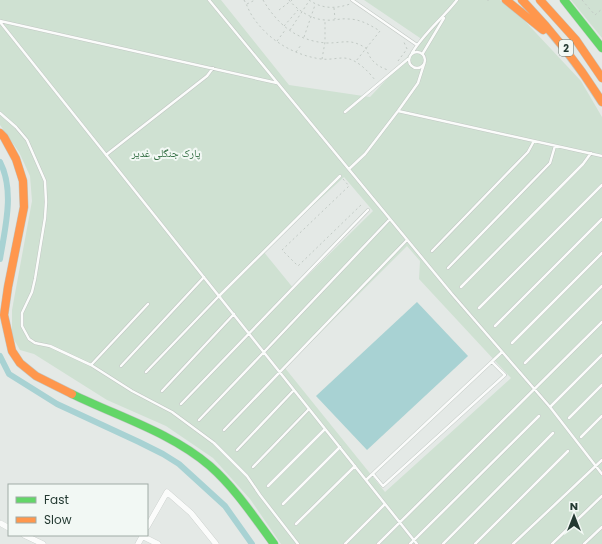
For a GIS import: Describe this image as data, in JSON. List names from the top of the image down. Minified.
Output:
{"streets":{"main road":["2"]},"parks":["پارک جنگلی غدیر"],"legend":["Fast","Slow"],"north":"top"}
